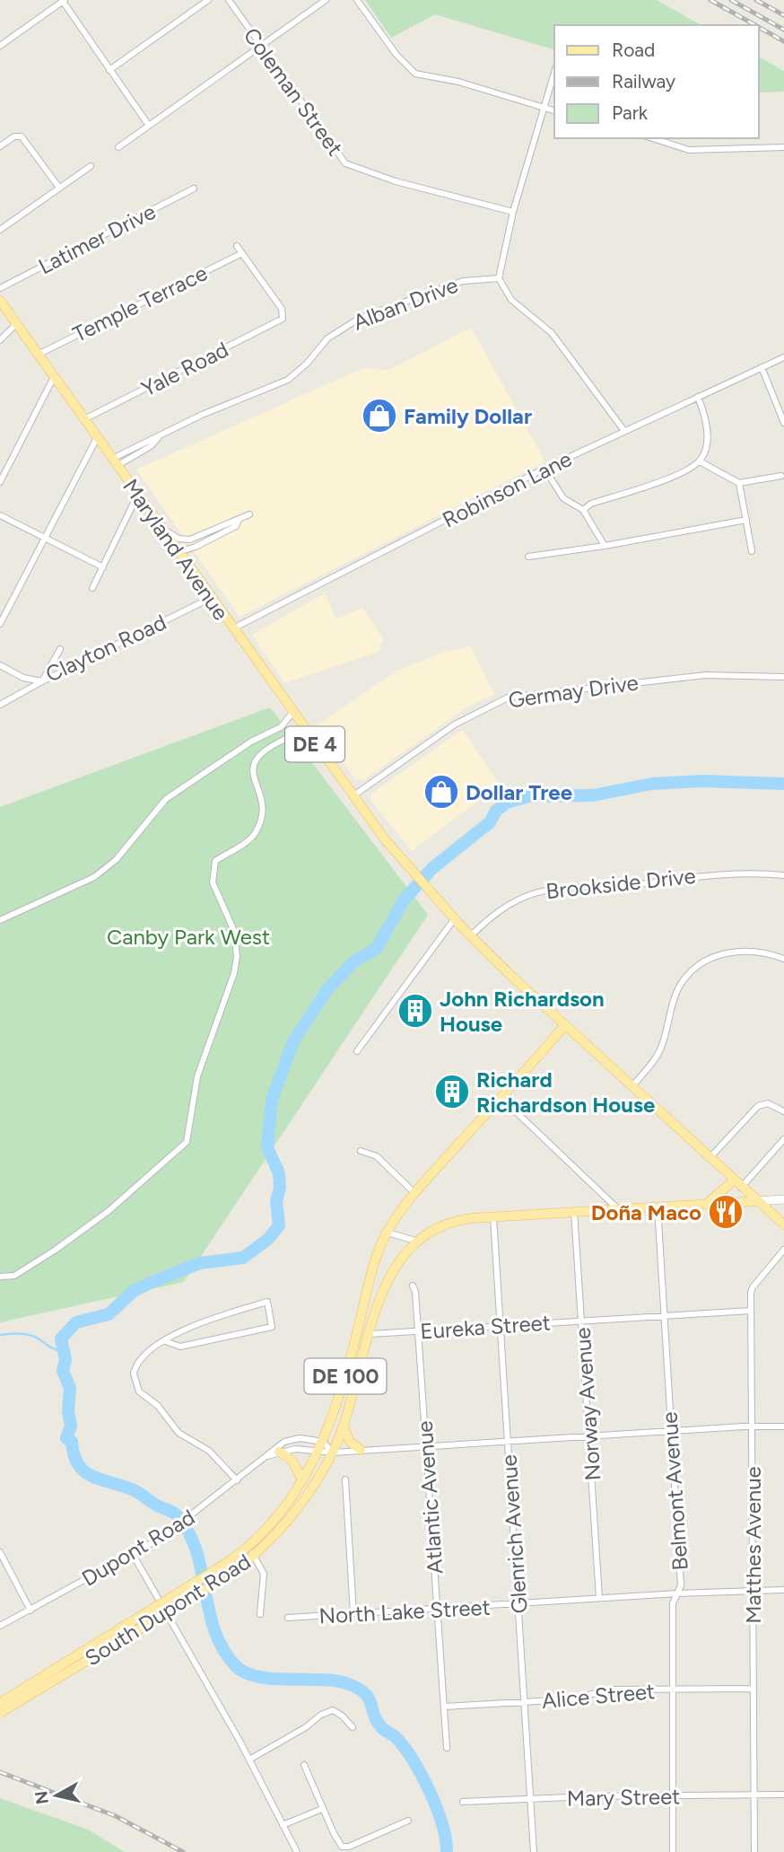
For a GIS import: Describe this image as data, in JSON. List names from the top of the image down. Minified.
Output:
{"streets":{"main road":["Maryland Avenue","DE 4","DE 100","South Dupont Road"],"street":["Coleman Street","Latimer Drive","Temple Terrace","Alban Drive","Yale Road","Robinson Lane","Clayton Road","Germay Drive","Brookside Drive","Eureka Street","Norway Avenue","Belmont Avenue","Atlantic Avenue","Glenrich Avenue","Matthes Avenue","Dupont Road","North Lake Street","Alice Street","Mary Street"]},"crossings":[["Temple Terrace","Yale Road"],["Temple Terrace","Maryland Avenue"],["Alban Drive","Maryland Avenue"],["Yale Road","Maryland Avenue"],["Robinson Lane","Maryland Avenue"],["Maryland Avenue","Clayton Road"],["Maryland Avenue","Germay Drive"],["Maryland Avenue","DE 4"],["Germay Drive","DE 4"],["DE 4","Brookside Drive"],["DE 4","DE 100"],["DE 4","South Dupont Road"],["Eureka Street","Norway Avenue"],["Eureka Street","Belmont Avenue"],["Eureka Street","Atlantic Avenue"],["Eureka Street","Glenrich Avenue"],["Eureka Street","Matthes Avenue"],["Eureka Street","South Dupont Road"],["DE 100","South Dupont Road"],["Norway Avenue","Dupont Road"],["Norway Avenue","South Dupont Road"],["Norway Avenue","North Lake Street"],["Belmont Avenue","Dupont Road"],["Belmont Avenue","South Dupont Road"],["Belmont Avenue","North Lake Street"],["Belmont Avenue","Alice Street"],["Belmont Avenue","Mary Street"],["Atlantic Avenue","Dupont Road"],["Atlantic Avenue","North Lake Street"],["Atlantic Avenue","Alice Street"],["Glenrich Avenue","Dupont Road"],["Glenrich Avenue","South Dupont Road"],["Glenrich Avenue","North Lake Street"],["Glenrich Avenue","Alice Street"],["Glenrich Avenue","Mary Street"],["Matthes Avenue","Dupont Road"],["Matthes Avenue","North Lake Street"],["Matthes Avenue","Alice Street"],["Matthes Avenue","Mary Street"],["Dupont Road","South Dupont Road"]],"parks":["Canby Park West"],"places":{"shop":["Family Dollar","Dollar Tree"],"building":["John Richardson House","Richard Richardson House"],"restaurant":["Doña Maco"]},"legend":["Road","Railway","Park"],"north":"left"}
